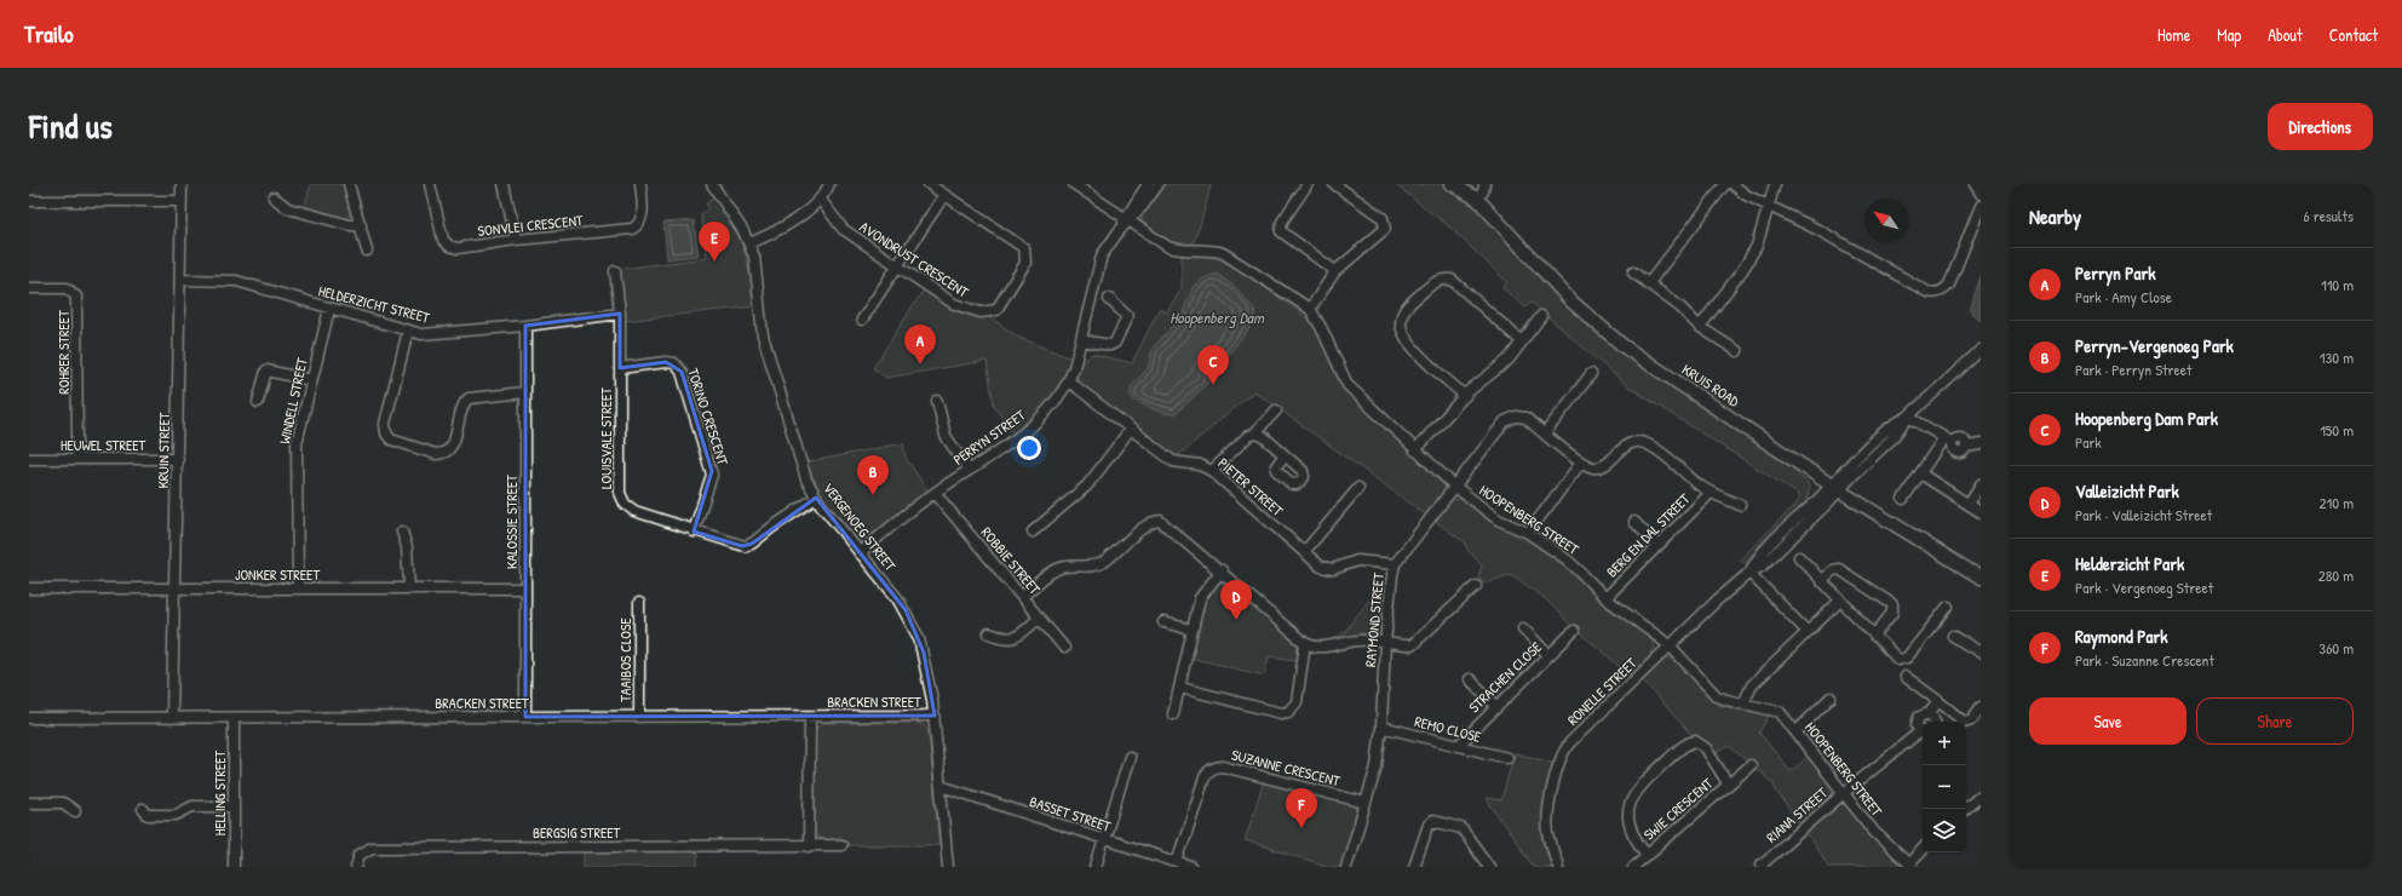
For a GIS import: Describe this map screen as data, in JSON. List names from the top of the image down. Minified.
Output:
{"streets":{"street":["SONVLEI CRESCENT","AVONDRUST CRESCENT","HELDERZICHT STREET","ROHRER STREET","KRUIS ROAD","WINDELL STREET","TORINO CRESCENT","PERRYN STREET","LOUISVALE STREET","HEUWEL STREET","KRUIN STREET","PIETER STREET","HOOPENBERG STREET","KALOSSIE STREET","VERGENOEG STREET","BERG EN DAL STREET","ROBBIE STREET","JONKER STREET","RAYMOND STREET","TAAIBOS CLOSE","STRACHEN CLOSE","RONELLE STREET","BRACKEN STREET","REMO CLOSE","SUZANNE CRESCENT","HELLING STREET","SWIE CRESCENT","BASSET STREET","RIANA STREET","BERGSIG STREET"]},"crossings":[["HELDERZICHT STREET","WINDELL STREET"],["HELDERZICHT STREET","LOUISVALE STREET"],["HELDERZICHT STREET","KRUIN STREET"],["HELDERZICHT STREET","KALOSSIE STREET"],["ROHRER STREET","HEUWEL STREET"],["KRUIS ROAD","RONELLE STREET"],["WINDELL STREET","JONKER STREET"],["TORINO CRESCENT","LOUISVALE STREET"],["PERRYN STREET","PIETER STREET"],["PERRYN STREET","HOOPENBERG STREET"],["PERRYN STREET","VERGENOEG STREET"],["PERRYN STREET","ROBBIE STREET"],["LOUISVALE STREET","VERGENOEG STREET"],["HEUWEL STREET","KRUIN STREET"],["KRUIN STREET","JONKER STREET"],["KRUIN STREET","BRACKEN STREET"],["PIETER STREET","RAYMOND STREET"],["HOOPENBERG STREET","BERG EN DAL STREET"],["HOOPENBERG STREET","RAYMOND STREET"],["HOOPENBERG STREET","RONELLE STREET"],["HOOPENBERG STREET","RIANA STREET"],["KALOSSIE STREET","JONKER STREET"],["KALOSSIE STREET","BRACKEN STREET"],["VERGENOEG STREET","BRACKEN STREET"],["VERGENOEG STREET","BASSET STREET"],["RAYMOND STREET","REMO CLOSE"],["RAYMOND STREET","SUZANNE CRESCENT"],["TAAIBOS CLOSE","BRACKEN STREET"],["STRACHEN CLOSE","REMO CLOSE"],["BRACKEN STREET","HELLING STREET"],["SUZANNE CRESCENT","BASSET STREET"]],"water":["Hoopenberg Dam"],"north":"top left","page":{"header":"Trailo","nav":["Home","Map","About","Contact"],"title":"Find us","buttons":["Directions",["Save","Share"]],"heading":["Nearby","6 results"],"pins":["E","A","C","B","D","F"],"list":[{"mark":"A","name":"Perryn Park","note":"Park · Amy Close","value":"110 m"},{"mark":"B","name":"Perryn-Vergenoeg Park","note":"Park · Perryn Street","value":"130 m"},{"mark":"C","name":"Hoopenberg Dam Park","note":"Park","value":"150 m"},{"mark":"D","name":"Valleizicht Park","note":"Park · Valleizicht Street","value":"210 m"},{"mark":"E","name":"Helderzicht Park","note":"Park · Vergenoeg Street","value":"280 m"},{"mark":"F","name":"Raymond Park","note":"Park · Suzanne Crescent","value":"360 m"}],"map_buttons":["+","−"]}}
